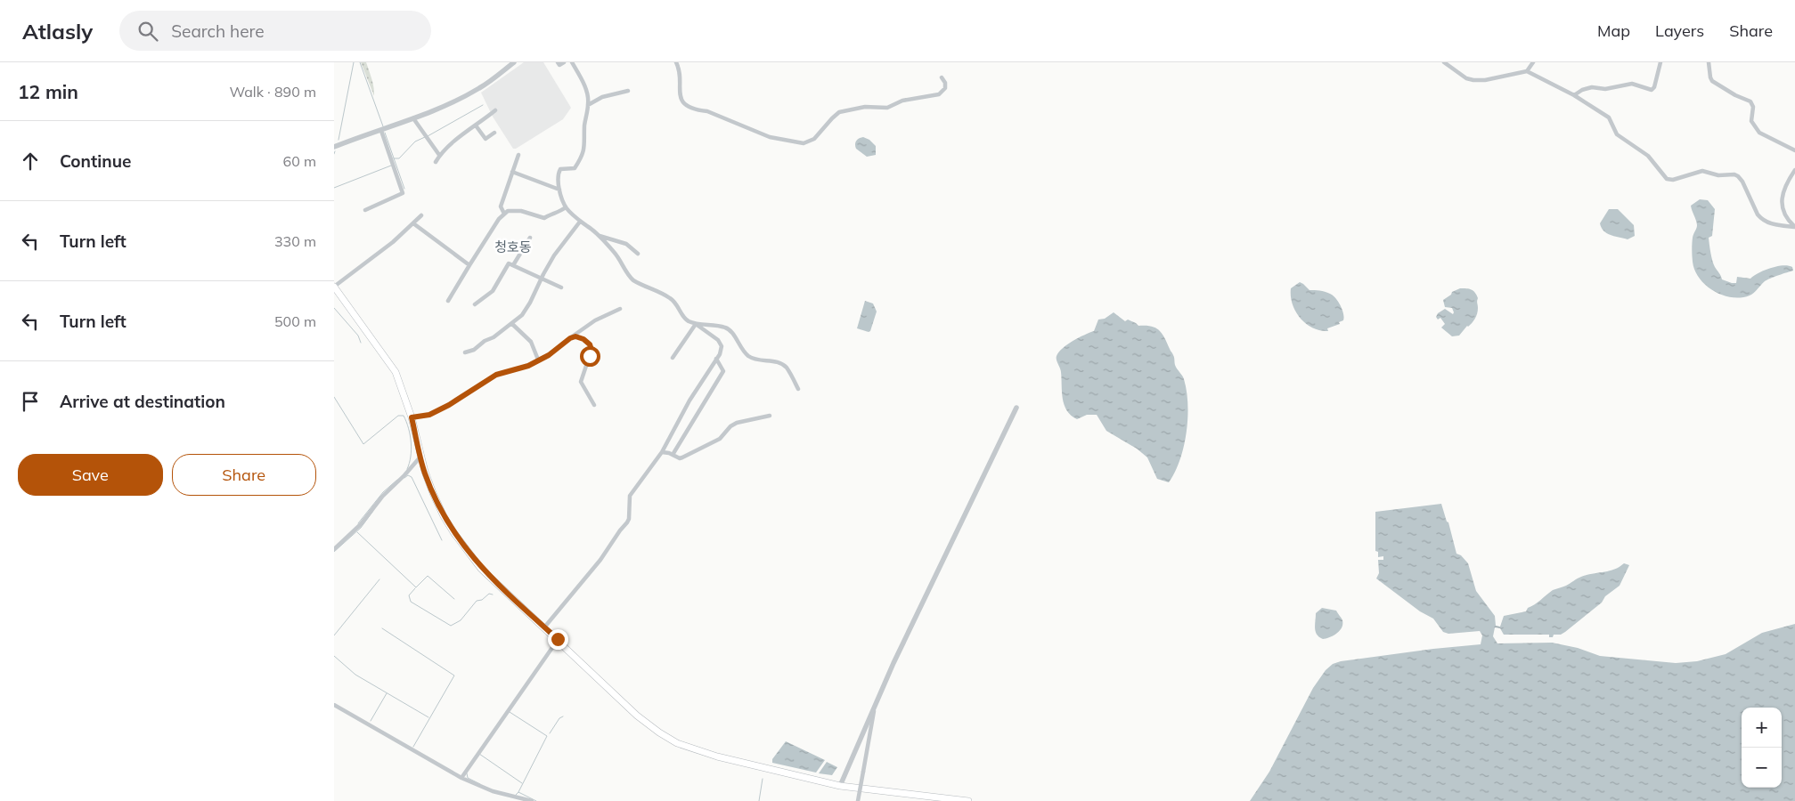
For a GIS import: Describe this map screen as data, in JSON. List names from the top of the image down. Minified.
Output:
{"districts":["청호동"],"page":{"header":"Atlasly","search":"Search here","nav":["Map","Layers","Share"],"heading":["12 min","Walk · 890 m"],"list":[["Continue","60 m"],["Turn left","330 m"],["Turn left","500 m"],"Arrive at destination"],"buttons":["Save","Share"],"map_buttons":["+","−"]}}
